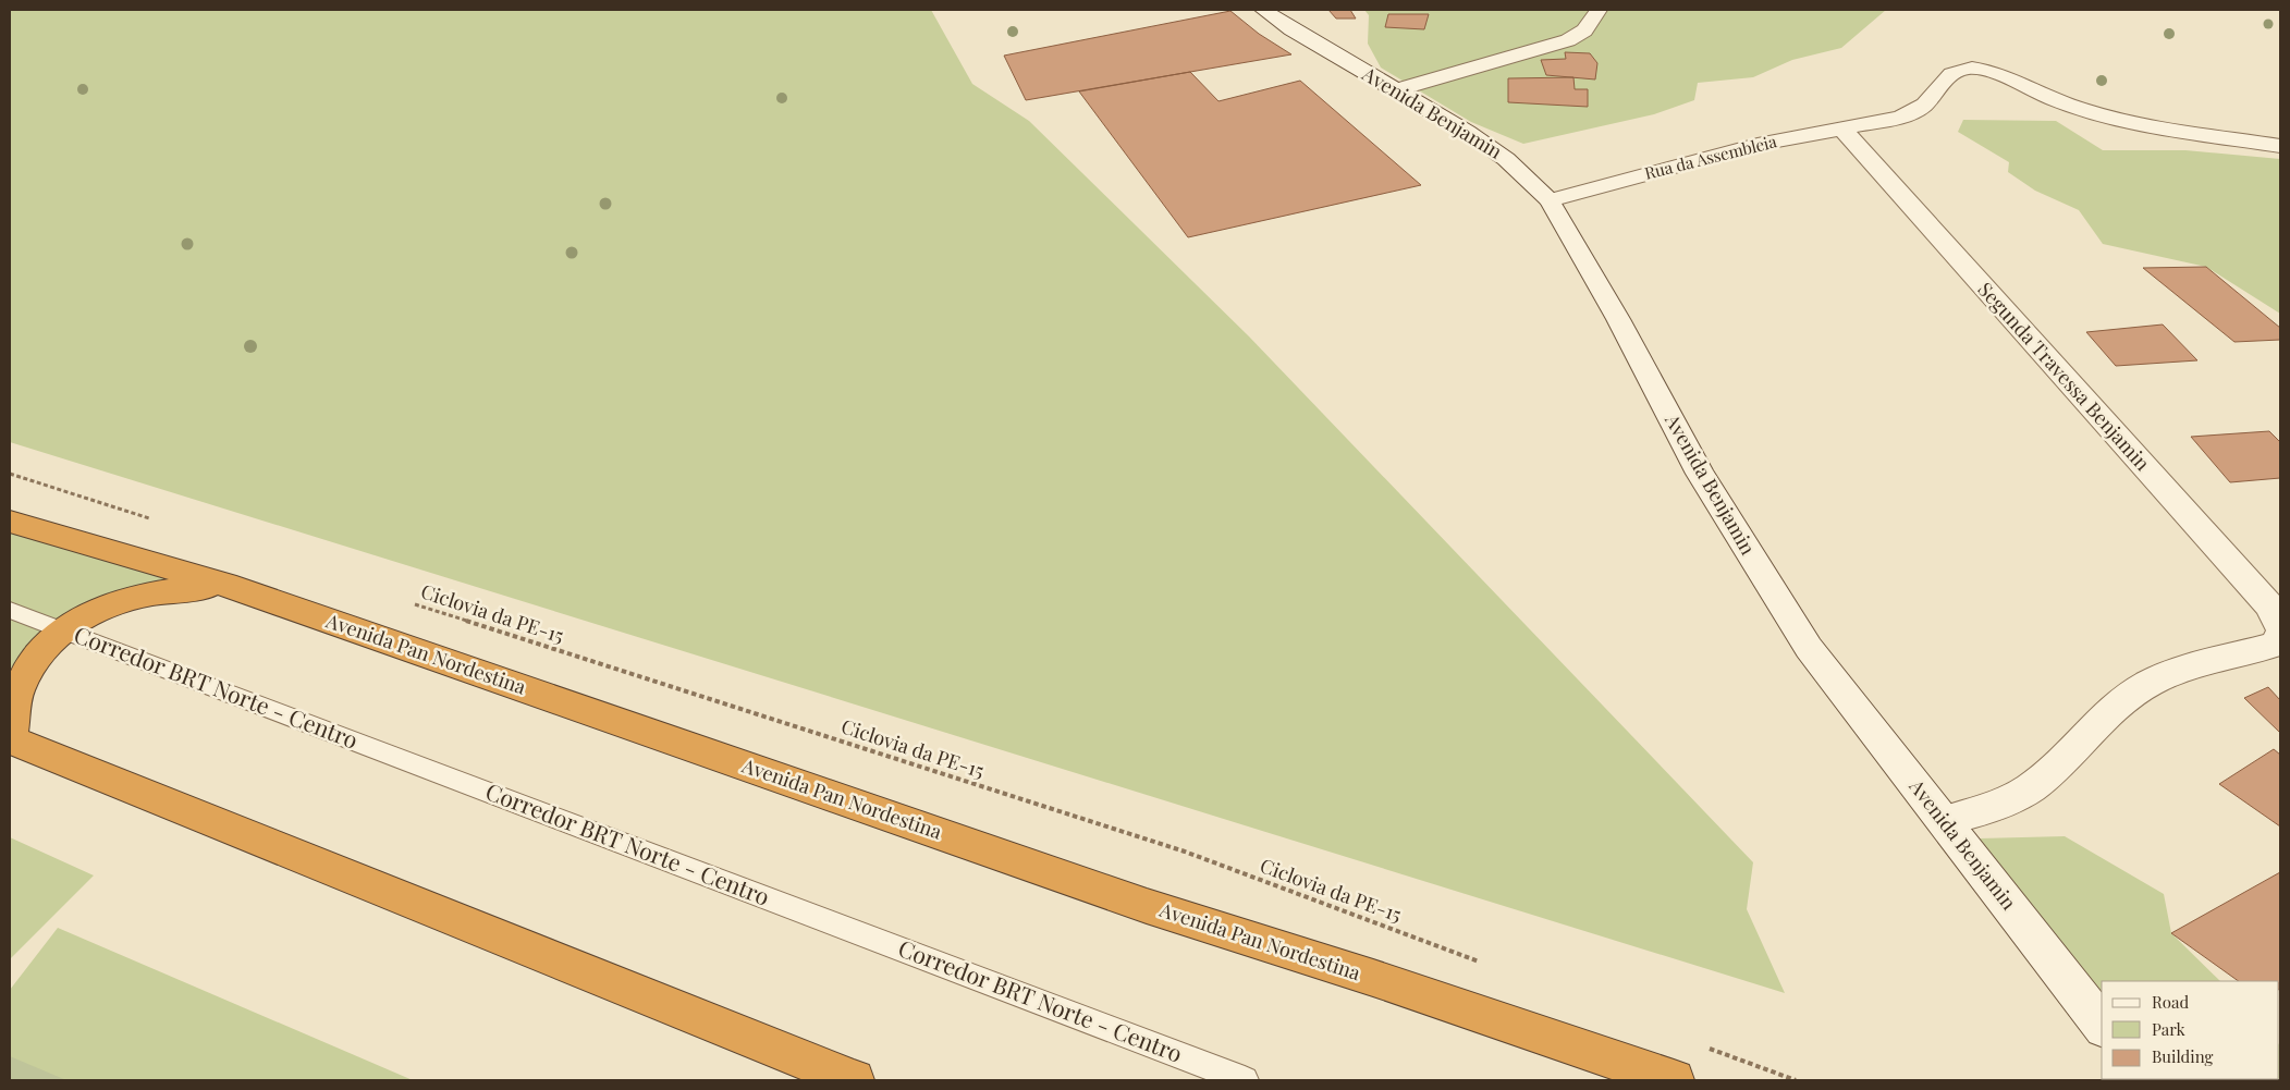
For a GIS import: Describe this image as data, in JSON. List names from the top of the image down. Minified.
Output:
{"streets":{"highway":["Avenida Pan Nordestina"],"street":["Avenida Benjamin","Rua da Assembleia","Segunda Travessa Benjamin"],"lane":["Corredor BRT Norte - Centro"],"path":["Ciclovia da PE-15"]},"crossings":[["Avenida Benjamin","Rua da Assembleia"],["Rua da Assembleia","Segunda Travessa Benjamin"]],"legend":["Road","Park","Building"]}
